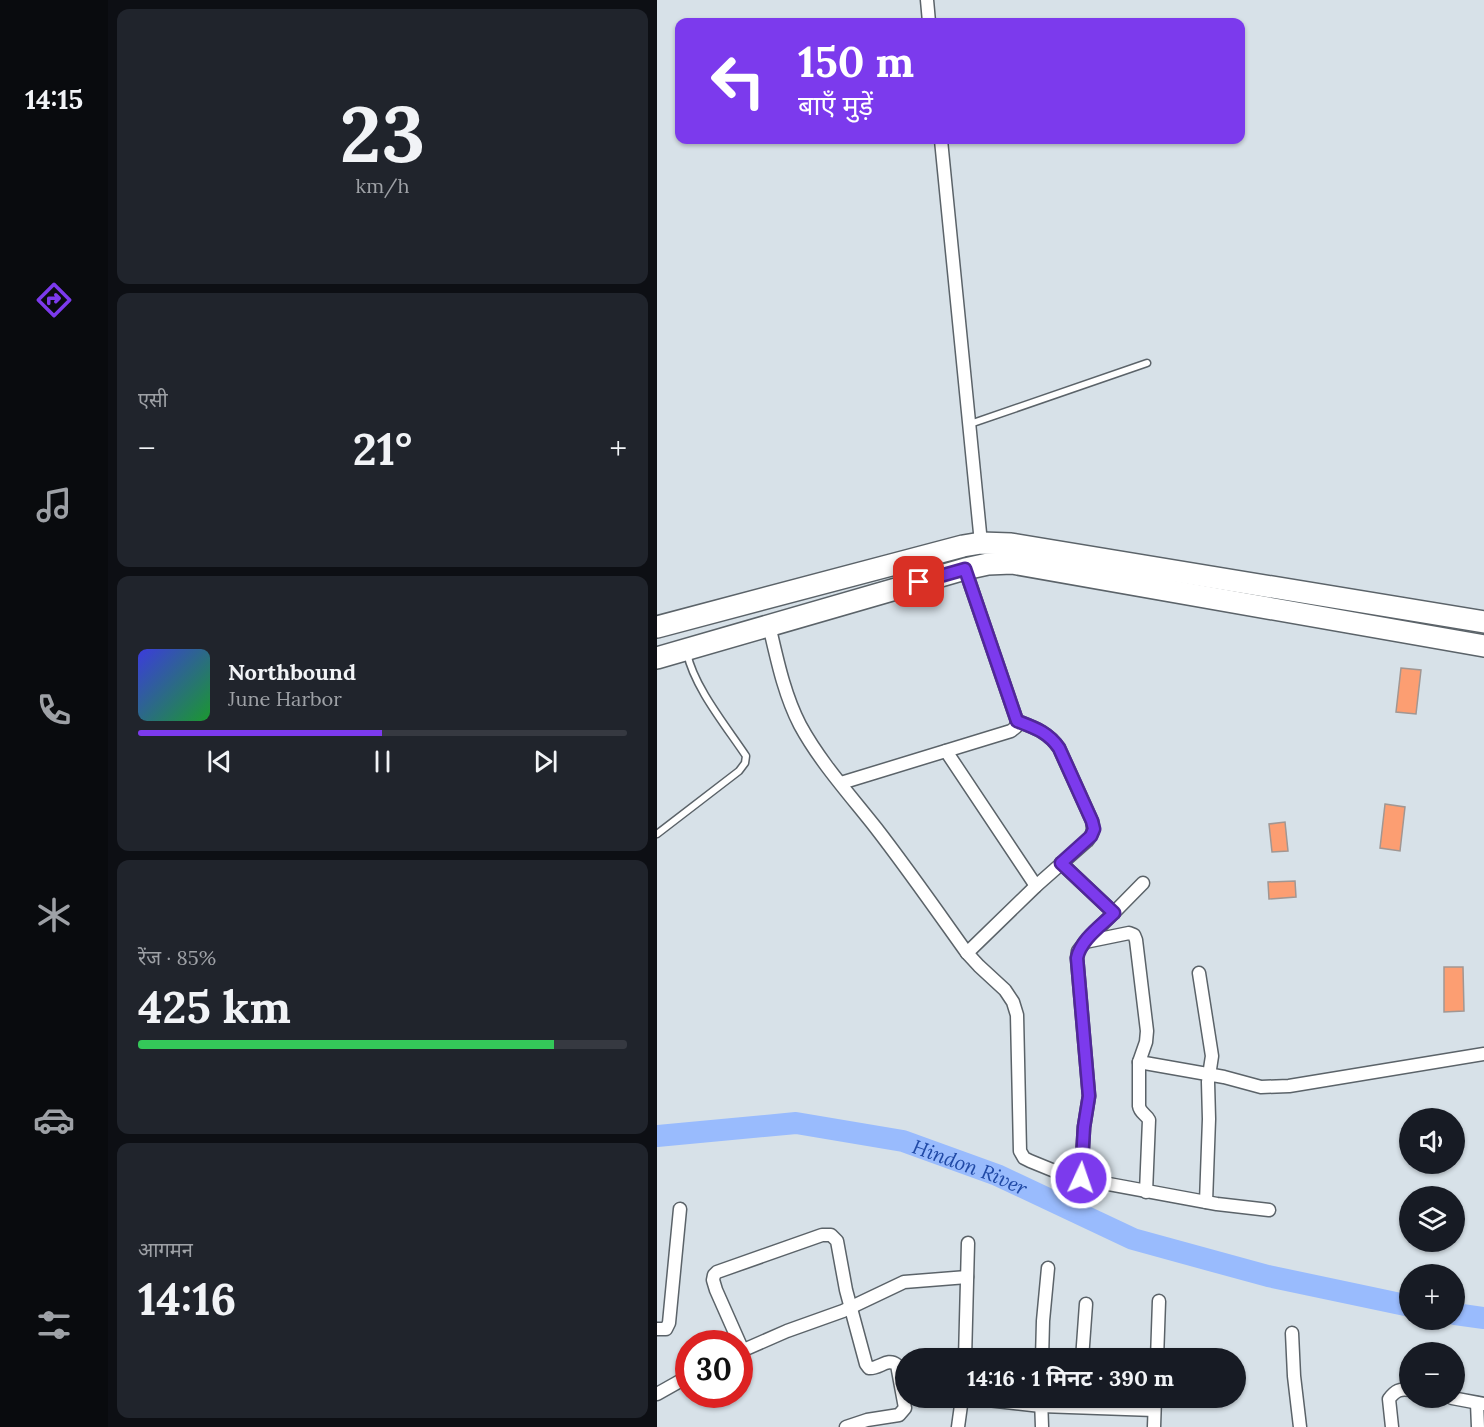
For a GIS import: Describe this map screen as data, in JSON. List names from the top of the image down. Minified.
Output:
{"water":["Hindon River"],"page":{"tabs":"14:15","tile":[["23","km/h"],"एसी",["रेंज · 85%","425 km"],["आगमन","14:16"]],"turn":["150 m","बाएँ मुड़ें"],"heat":["−","21°","+"],"song":["Northbound","June Harbor"],"map_buttons":["+","−"],"limit":"30","trip":"14:16 · 1 मिनट · 390 m"}}
